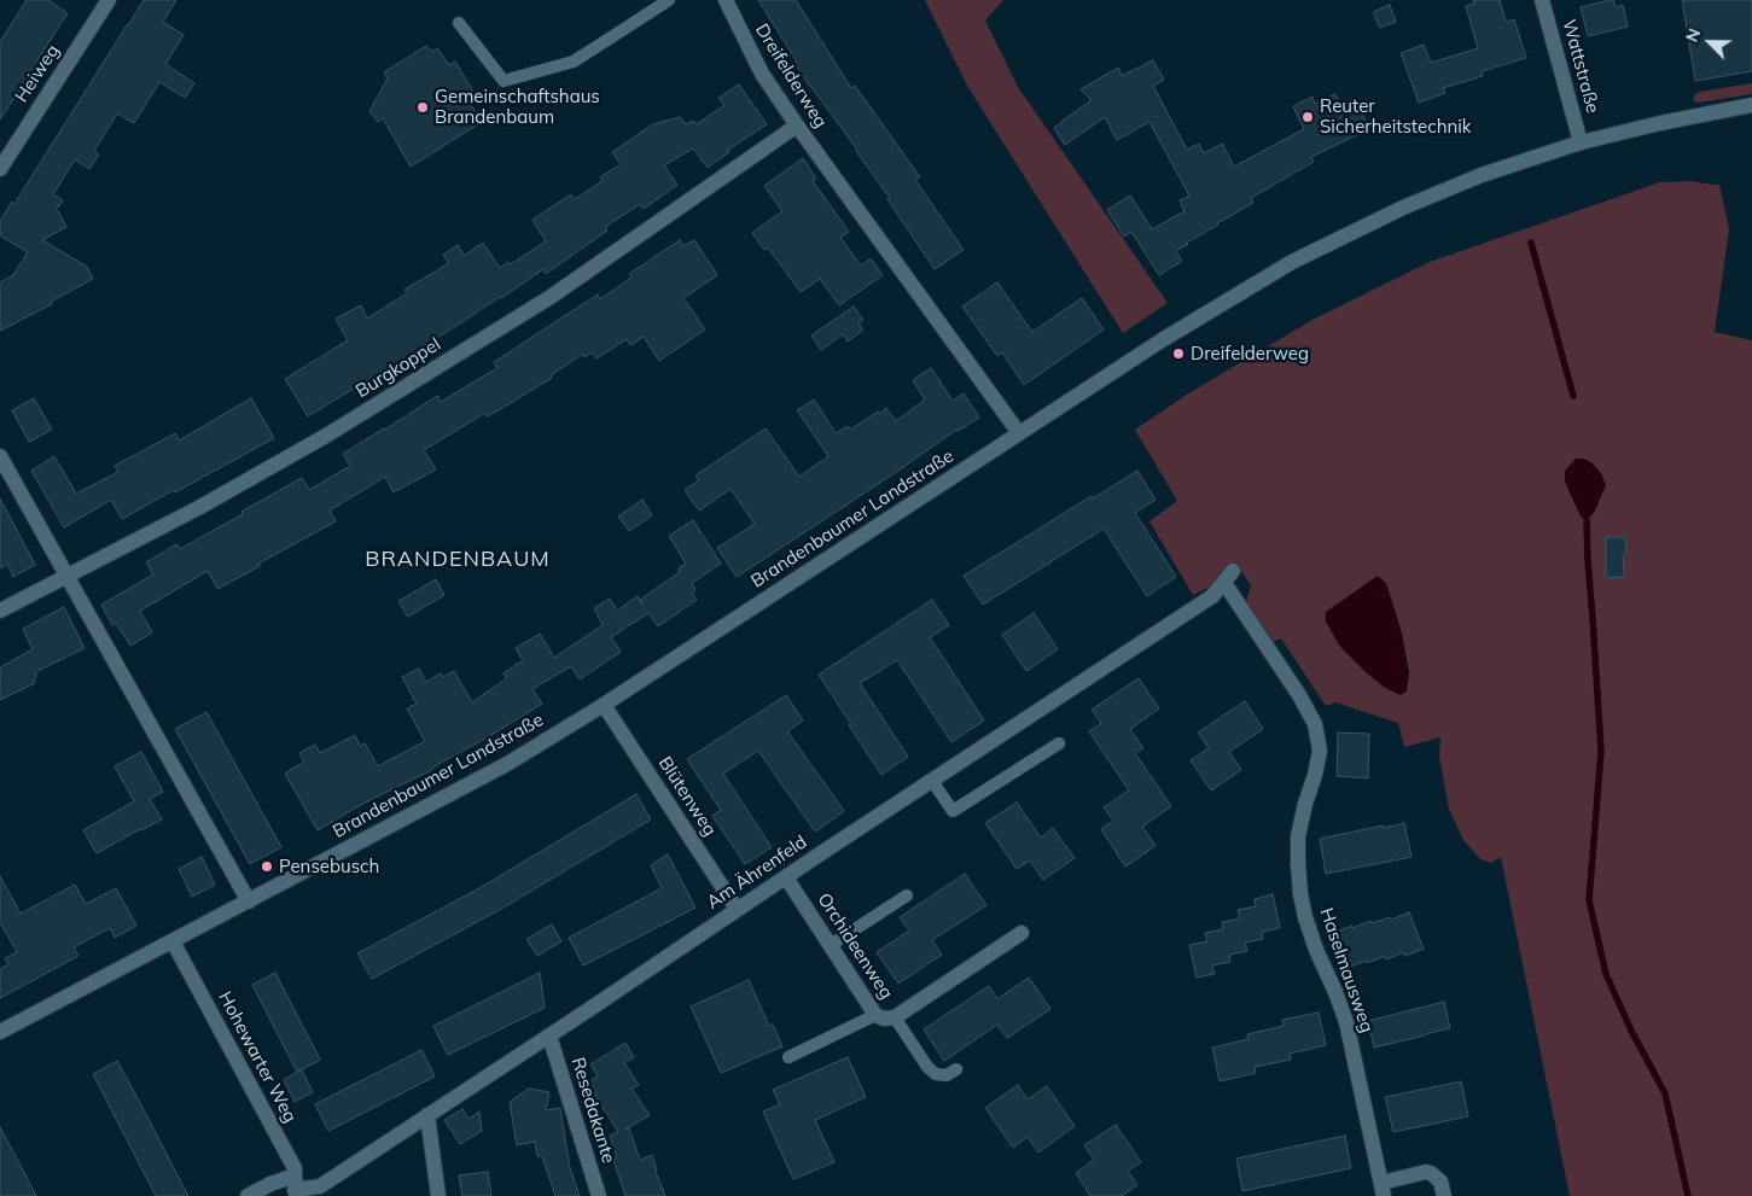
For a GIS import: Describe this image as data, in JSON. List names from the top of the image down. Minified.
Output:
{"streets":{"street":["Wattstraße","Heiweg","Dreifelderweg","Burgkoppel","Brandenbaumer Landstraße","Blütenweg","Am Ährenfeld","Orchideenweg","Haselmausweg","Hohewarter Weg","Resedakante"]},"crossings":[["Wattstraße","Brandenbaumer Landstraße"],["Dreifelderweg","Burgkoppel"],["Dreifelderweg","Brandenbaumer Landstraße"],["Brandenbaumer Landstraße","Blütenweg"],["Brandenbaumer Landstraße","Hohewarter Weg"],["Blütenweg","Am Ährenfeld"],["Am Ährenfeld","Orchideenweg"],["Am Ährenfeld","Haselmausweg"],["Am Ährenfeld","Hohewarter Weg"],["Am Ährenfeld","Resedakante"]],"districts":["BRANDENBAUM"],"places":["Gemeinschaftshaus Brandenbaum","Reuter Sicherheitstechnik","Dreifelderweg","Pensebusch"],"north":"top left"}
